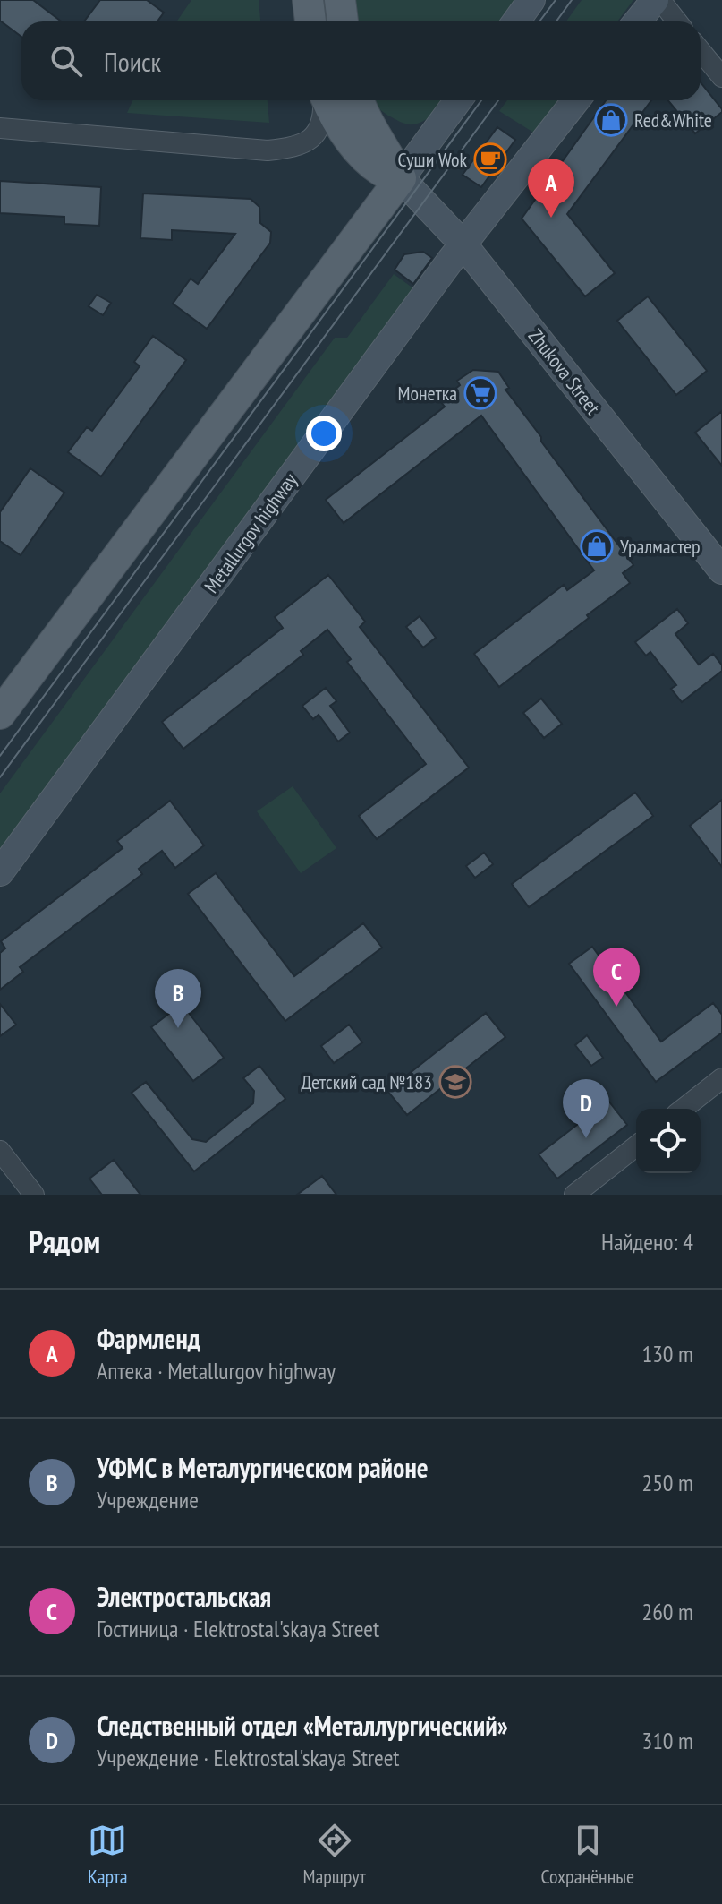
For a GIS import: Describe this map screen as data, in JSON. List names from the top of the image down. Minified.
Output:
{"streets":{"street":["Zhukova Street","Metallurgov highway"]},"crossings":[["Zhukova Street","Metallurgov highway"]],"places":{"shop":["Red&White","Уралмастер"],"cafe":["Суши Wok"],"supermarket":["Монетка"],"school or university":["Детский сад №183"]},"page":{"search":"Поиск","pins":["A","C","B","D"],"heading":["Рядом","Найдено: 4"],"list":[{"mark":"A","name":"Фармленд","note":"Аптека · Metallurgov highway","value":"130 m"},{"mark":"B","name":"УФМС в Металургическом районе","note":"Учреждение","value":"250 m"},{"mark":"C","name":"Электростальская","note":"Гостиница · Elektrostal'skaya Street","value":"260 m"},{"mark":"D","name":"Следственный отдел «Металлургический»","note":"Учреждение · Elektrostal'skaya Street","value":"310 m"}],"nav":["Карта","Маршрут","Сохранённые"]}}
